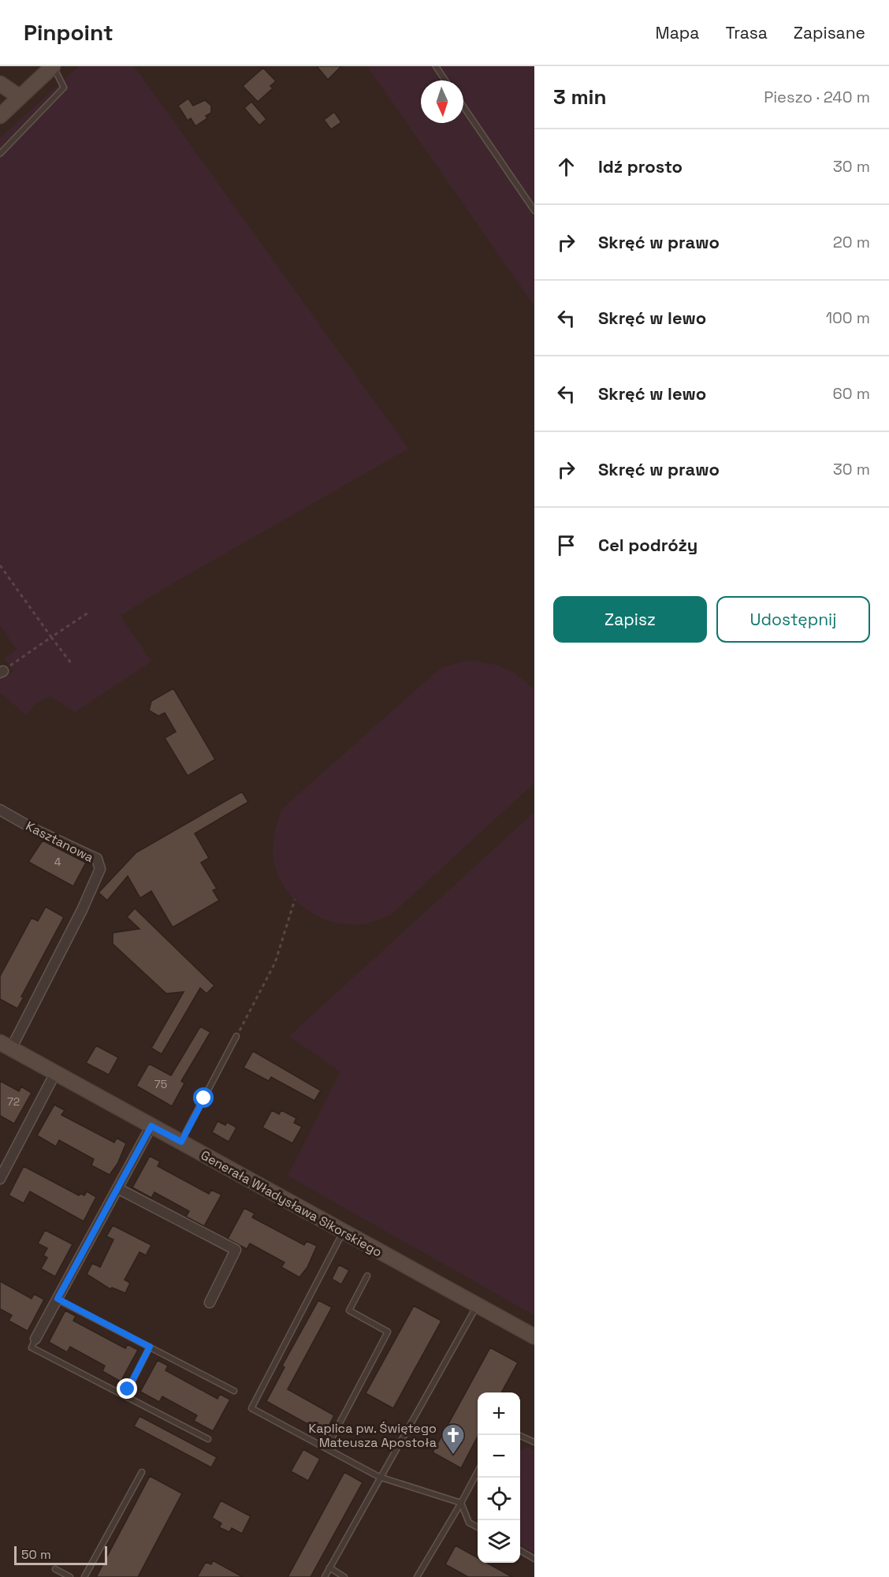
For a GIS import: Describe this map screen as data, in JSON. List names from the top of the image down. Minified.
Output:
{"streets":{"main road":["Generała Władysława Sikorskiego"],"street":["Kasztanowa"]},"crossings":[["Kasztanowa","Generała Władysława Sikorskiego"]],"places":{"church":["Kaplica pw. Świętego Mateusza Apostoła"]},"house_numbers":["4","75","72"],"scale_bar":"50 m","north":"bottom","page":{"header":"Pinpoint","nav":["Mapa","Trasa","Zapisane"],"heading":["3 min","Pieszo · 240 m"],"list":[["Idź prosto","30 m"],["Skręć w prawo","20 m"],["Skręć w lewo","100 m"],["Skręć w lewo","60 m"],["Skręć w prawo","30 m"],"Cel podróży"],"buttons":["Zapisz","Udostępnij"],"map_buttons":["+","−"],"scale":"50 m"}}
